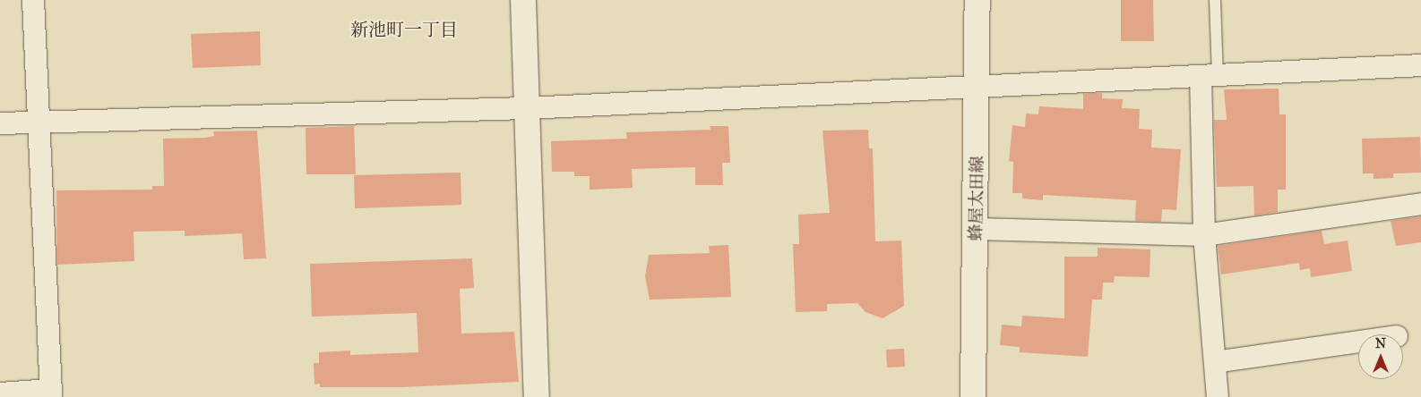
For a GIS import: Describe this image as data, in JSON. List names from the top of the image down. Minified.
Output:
{"streets":{"main road":["蜂屋太田線"]},"districts":["新池町一丁目"],"north":"top"}
